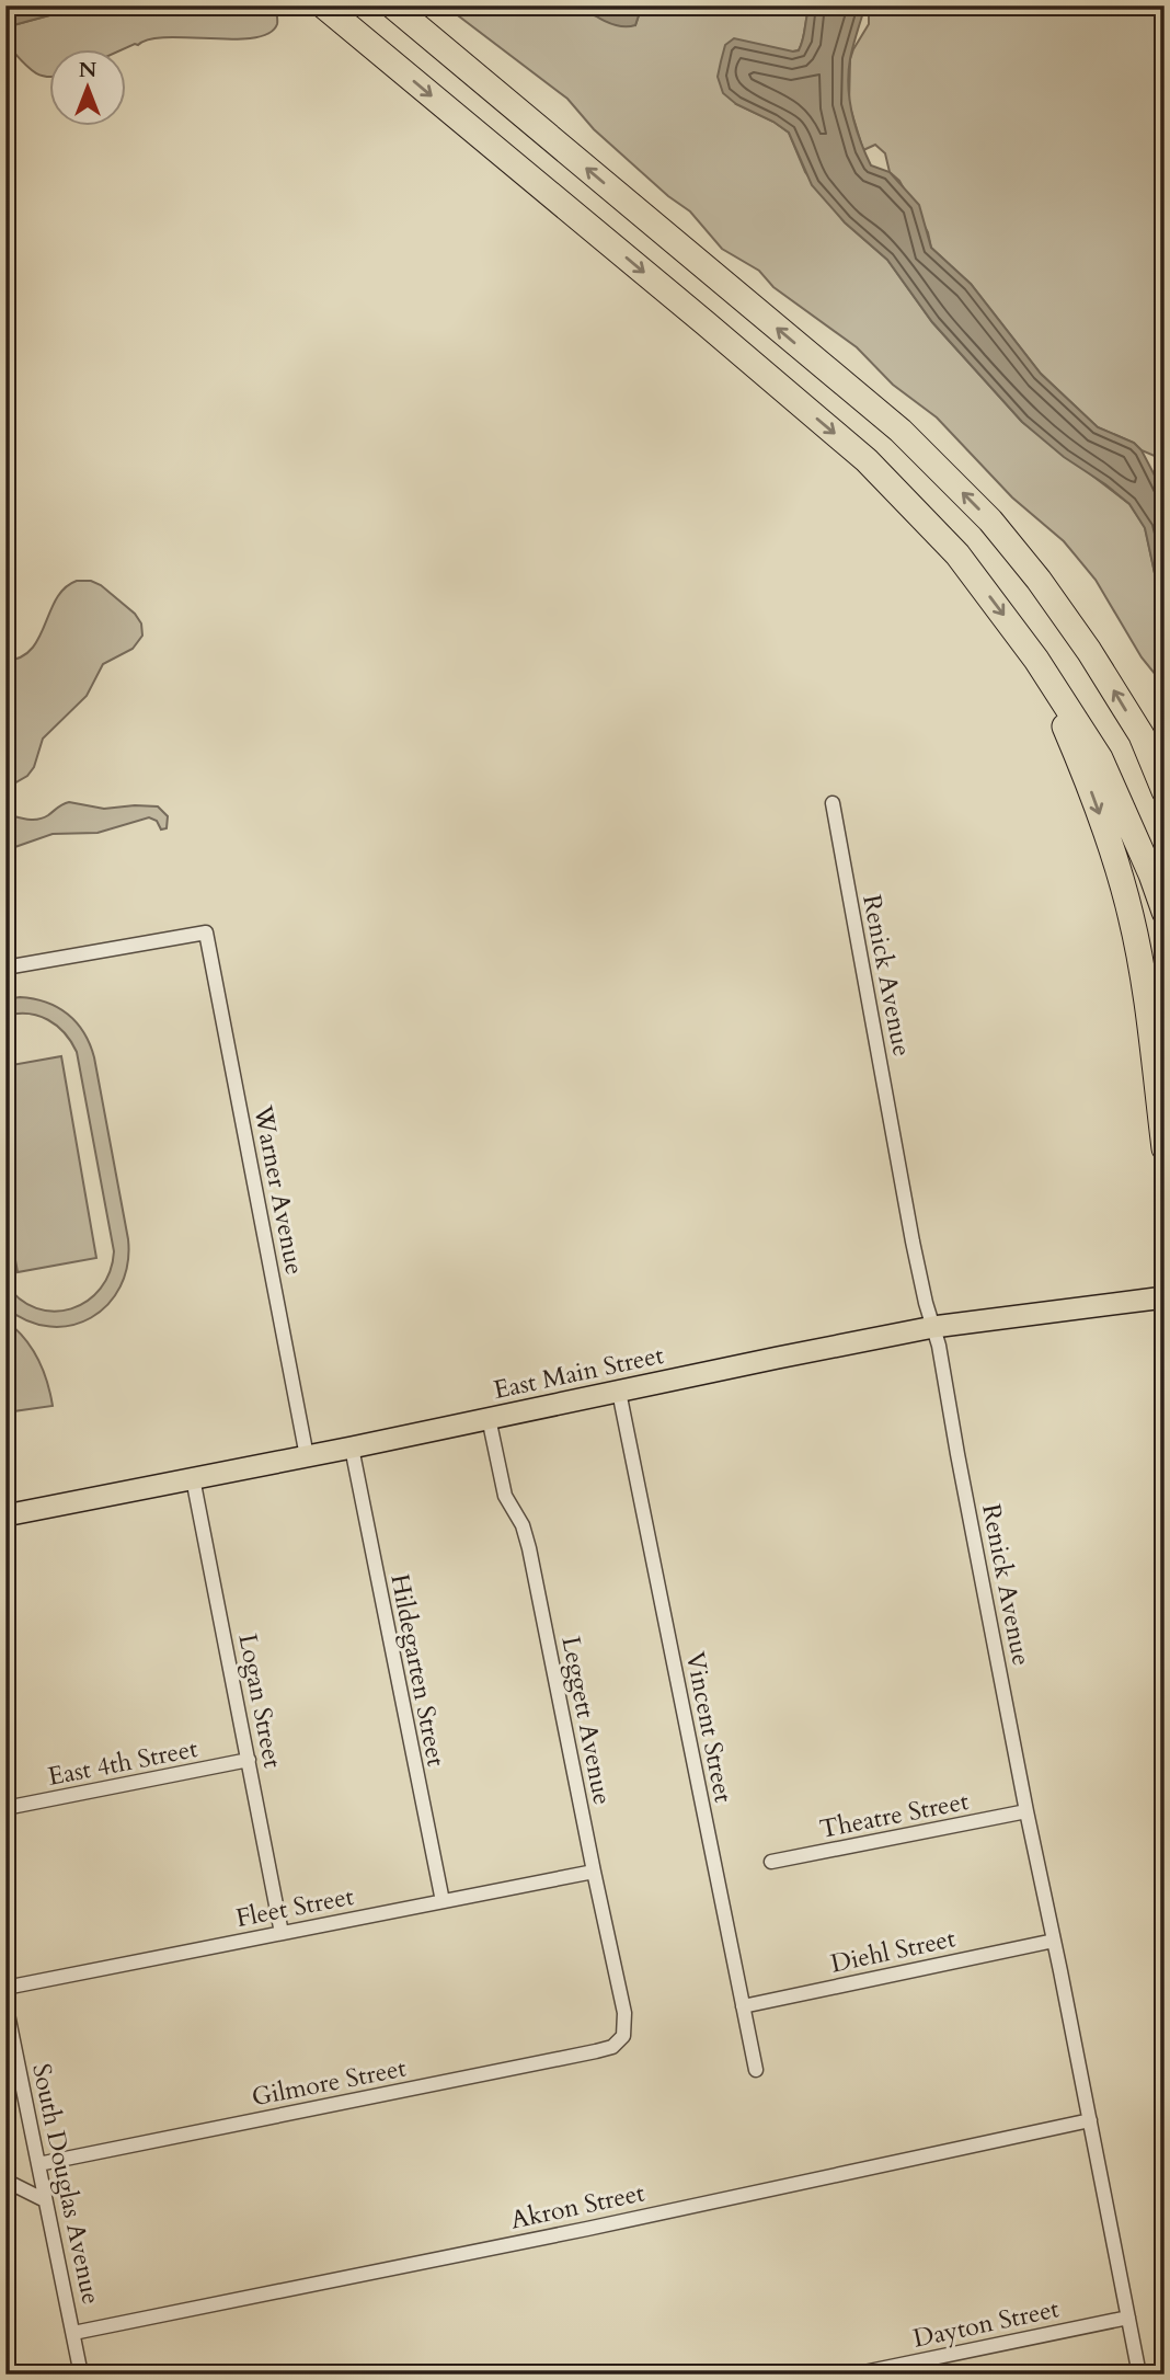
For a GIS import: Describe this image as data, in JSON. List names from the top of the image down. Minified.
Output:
{"streets":{"main road":["East Main Street"],"street":["Renick Avenue","Warner Avenue","Hildegarten Street","Logan Street","Leggett Avenue","Vincent Street","East 4th Street","Theatre Street","Fleet Street","Diehl Street","Gilmore Street","South Douglas Avenue","Akron Street","Dayton Street"]},"crossings":[["Renick Avenue","East Main Street"],["Renick Avenue","Theatre Street"],["Renick Avenue","Diehl Street"],["Renick Avenue","Akron Street"],["Renick Avenue","Dayton Street"],["Warner Avenue","East Main Street"],["East Main Street","Hildegarten Street"],["East Main Street","Logan Street"],["East Main Street","Leggett Avenue"],["East Main Street","Vincent Street"],["Hildegarten Street","Fleet Street"],["Logan Street","East 4th Street"],["Logan Street","Fleet Street"],["Leggett Avenue","Fleet Street"],["Leggett Avenue","Gilmore Street"],["Vincent Street","Diehl Street"],["Gilmore Street","South Douglas Avenue"],["South Douglas Avenue","Akron Street"]],"north":"top"}
